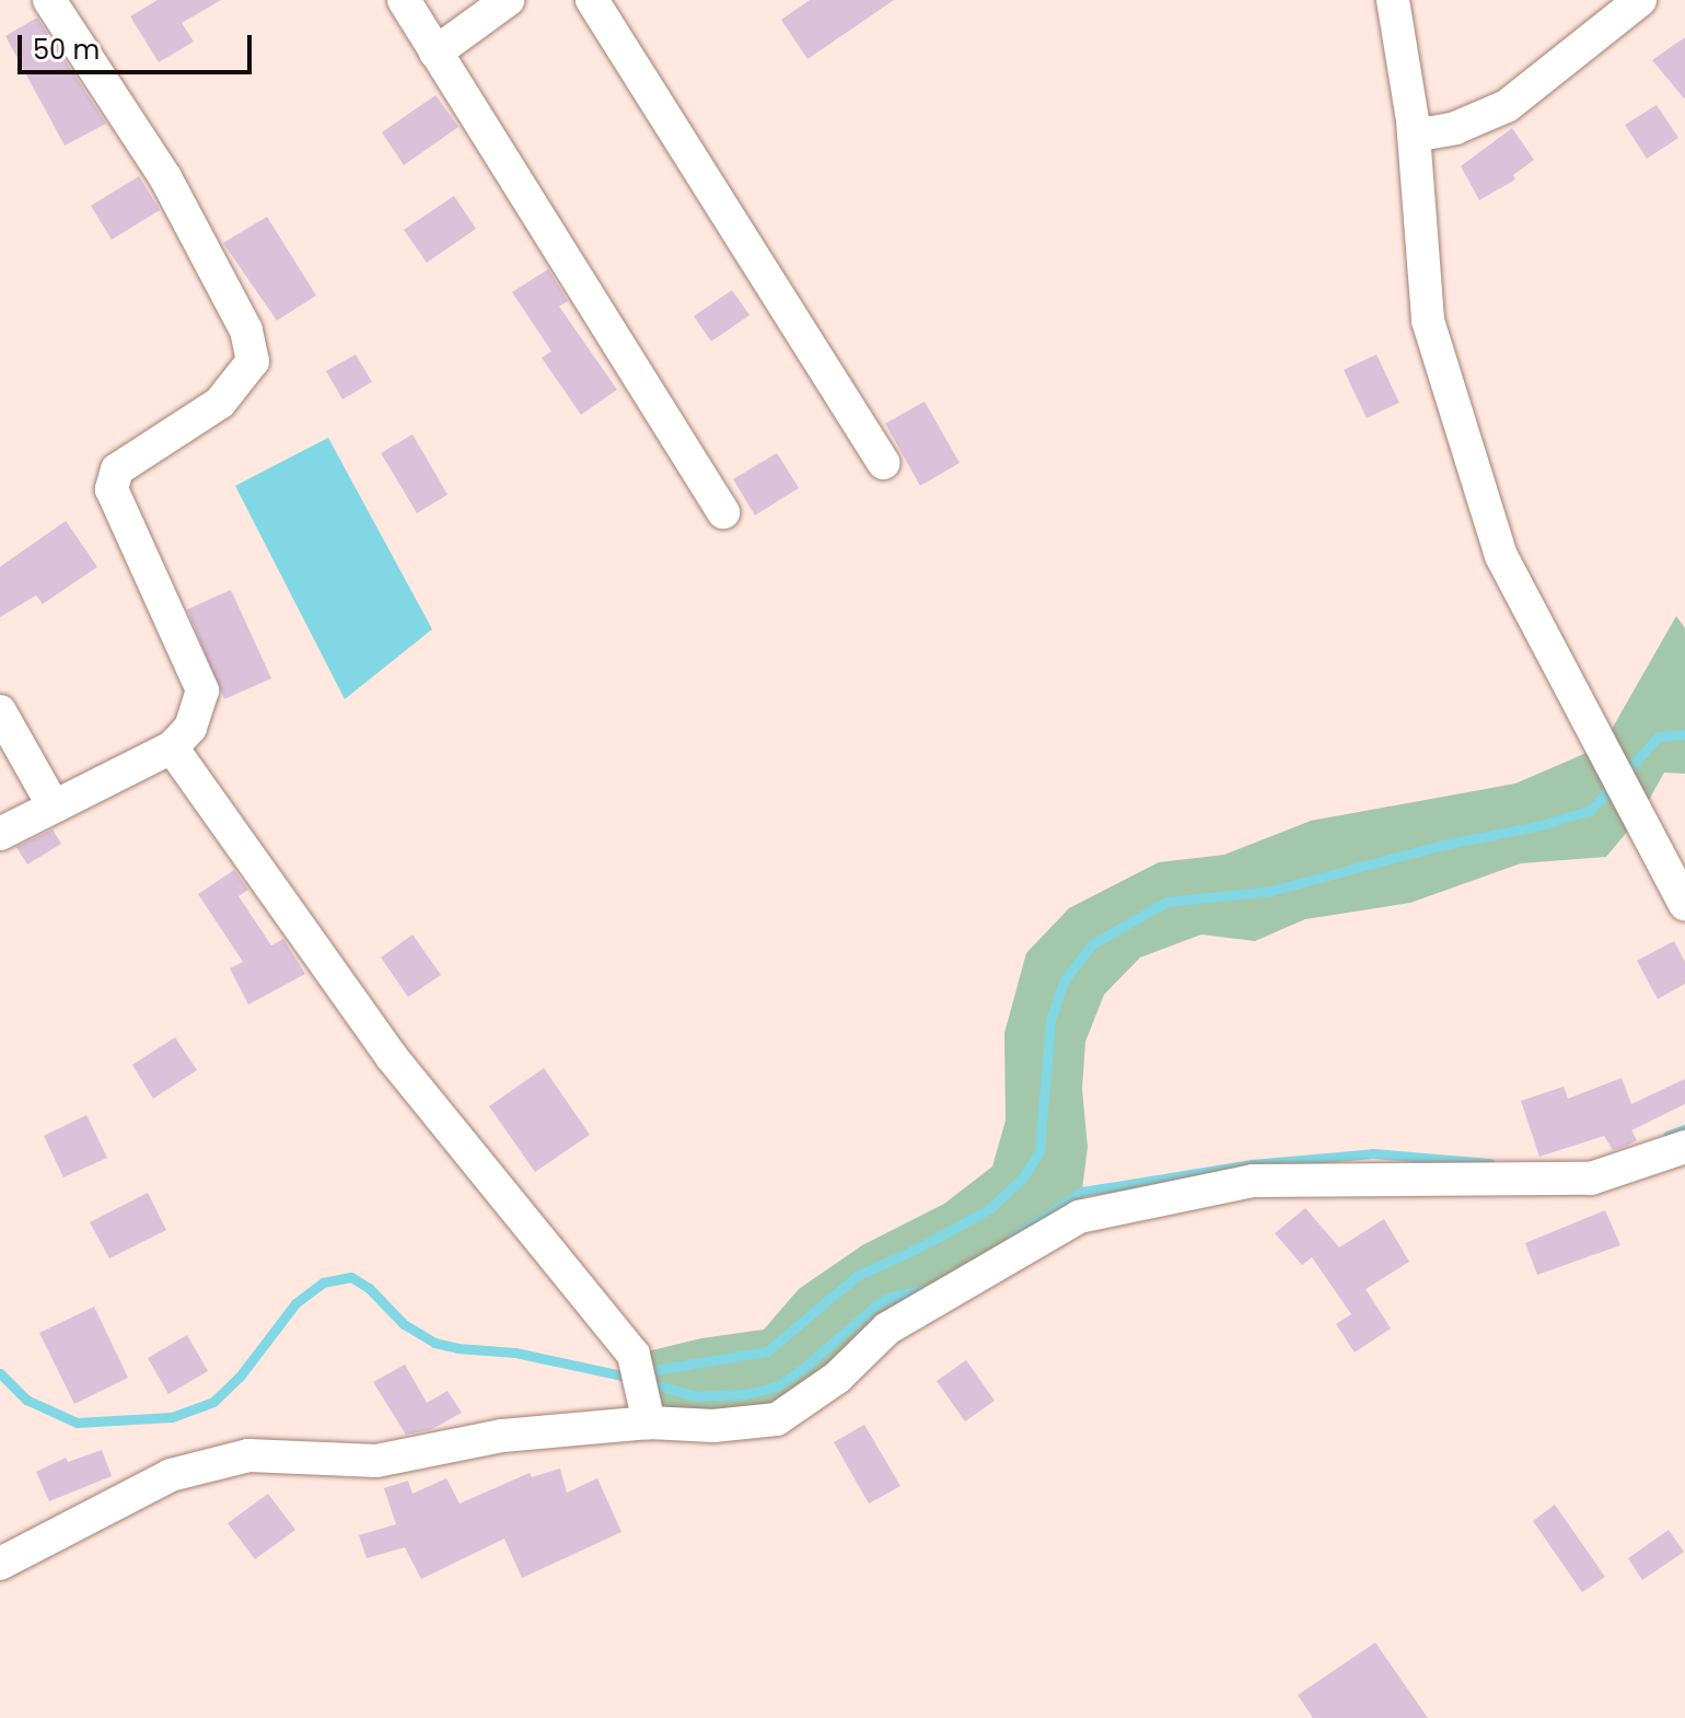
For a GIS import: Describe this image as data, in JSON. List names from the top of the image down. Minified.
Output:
{"scale_bar":"50 m"}
